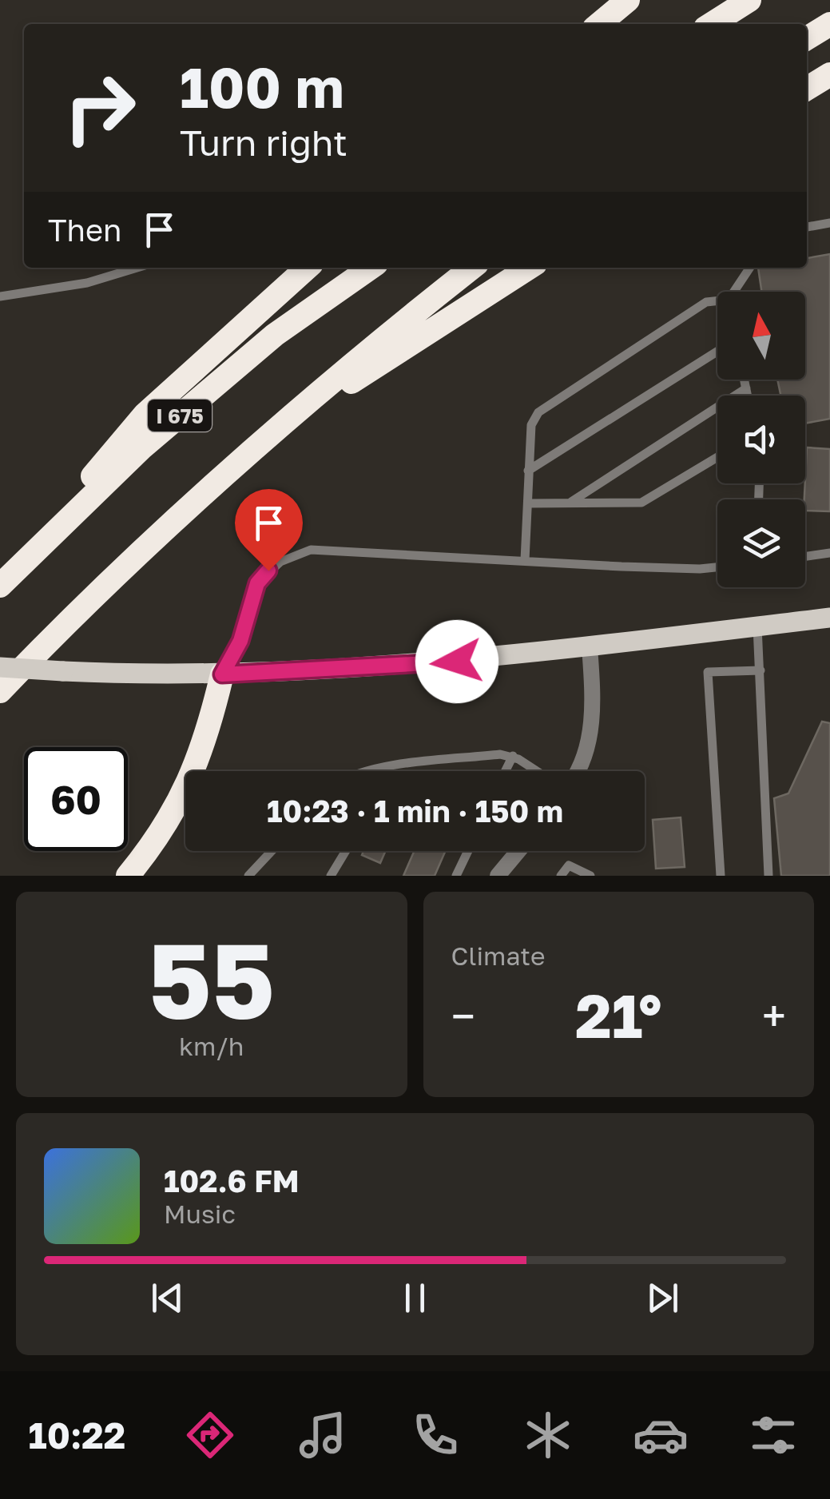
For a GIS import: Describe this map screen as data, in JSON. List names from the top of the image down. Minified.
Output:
{"streets":{"highway":["I 675"]},"north":"top","page":{"turn":["100 m","Turn right"],"then":"Then","limit":"60","trip":"10:23 · 1 min · 150 m","tile":[["55","km/h"],"Climate"],"heat":["−","21°","+"],"song":["102.6 FM","Music"],"tabs":"10:22"}}
